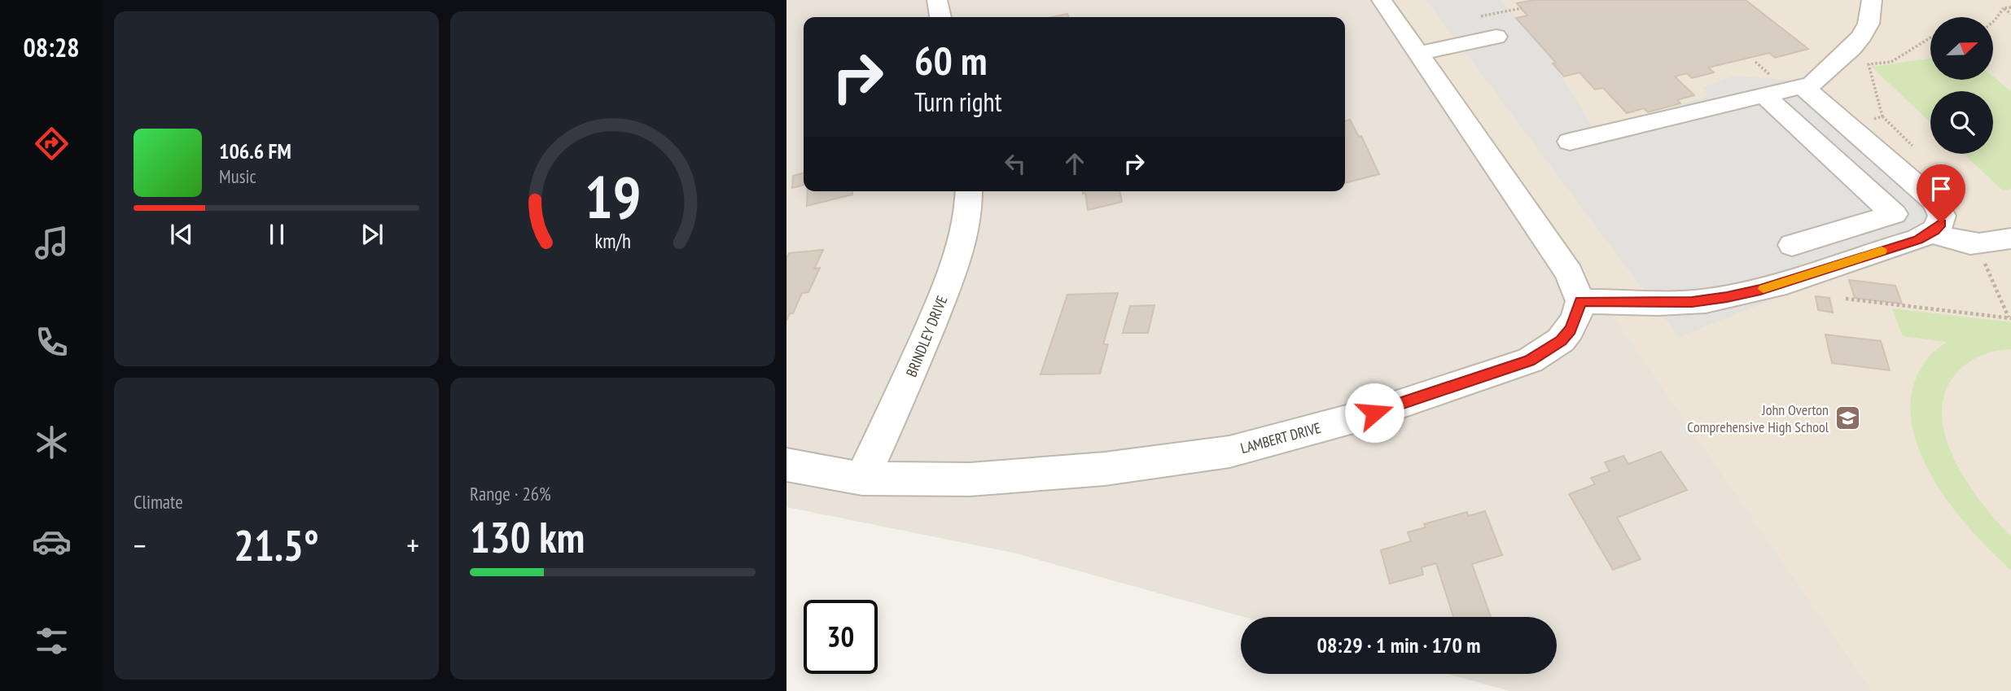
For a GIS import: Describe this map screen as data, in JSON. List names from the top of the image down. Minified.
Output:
{"streets":{"street":["BRINDLEY DRIVE","LAMBERT DRIVE"]},"crossings":[["BRINDLEY DRIVE","LAMBERT DRIVE"]],"places":{"school or university":["John Overton Comprehensive High School"]},"north":"right","page":{"tabs":"08:28","turn":["60 m","Turn right"],"song":["106.6 FM","Music"],"tile":["Climate",["Range · 26%","130 km"]],"heat":["−","21.5°","+"],"limit":"30","trip":"08:29 · 1 min · 170 m","gauge":["19","km/h"]}}
